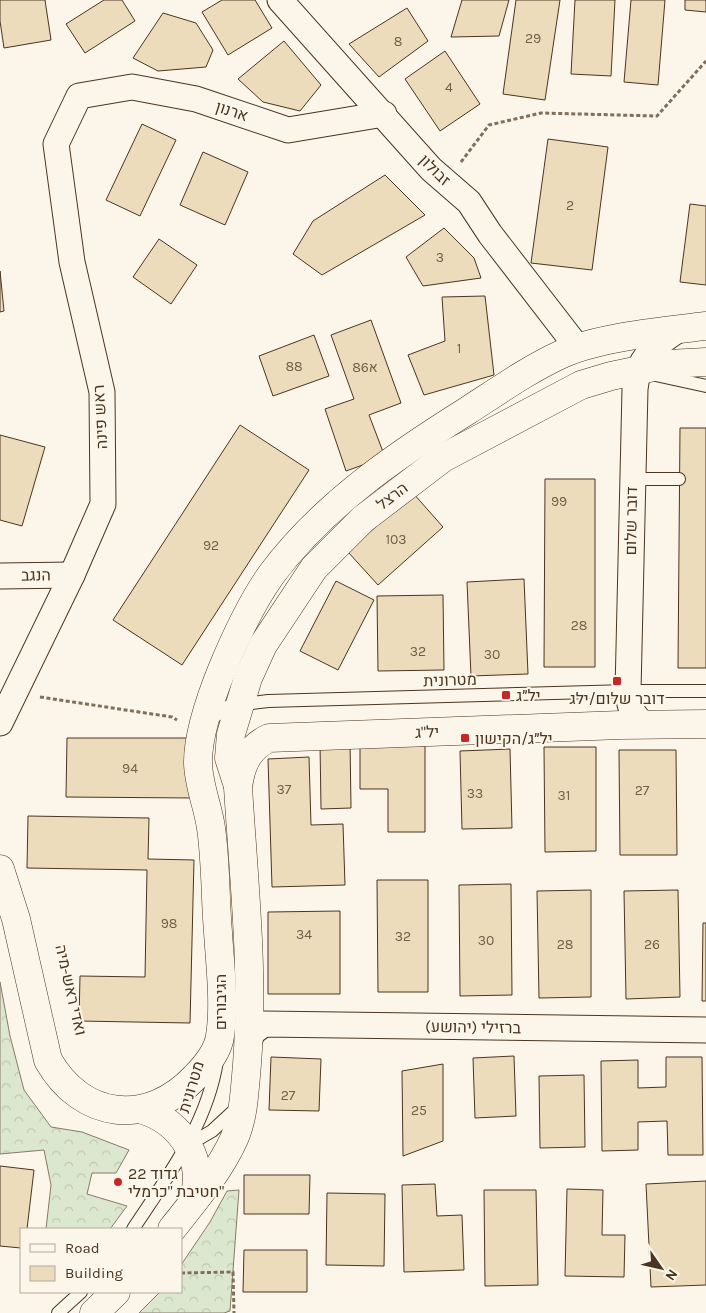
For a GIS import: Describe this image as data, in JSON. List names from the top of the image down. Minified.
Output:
{"streets":{"street":["ארנון","זבולון","ראש פינה","הרצל","דובר שלום","הנגב","יל\"ג","הגיבורים","ברזילי (יהושע)"],"lane":["מטרונית"]},"crossings":[["ארנון","זבולון"],["ארנון","ראש פינה"],["זבולון","הרצל"],["ראש פינה","הנגב"],["הרצל","דובר שלום"],["הרצל","מטרונית"],["הרצל","יל\"ג"],["הרצל","הגיבורים"],["דובר שלום","מטרונית"],["דובר שלום","יל\"ג"],["מטרונית","הגיבורים"],["יל\"ג","הגיבורים"],["הגיבורים","ברזילי (יהושע)"]],"places":{"transit":["דובר שלום/ילג","יל״ג","יל״ג/הקישון"],"other":["גדוד 22 חטיבת \"כרמלי\""]},"house_numbers":["29","8","4","2","3","1","88","86א","99","103","92","28","32","30","94","37","27","33","31","98","34","32","30","28","26","27","25"],"legend":["Road","Building"],"north":"bottom right"}
